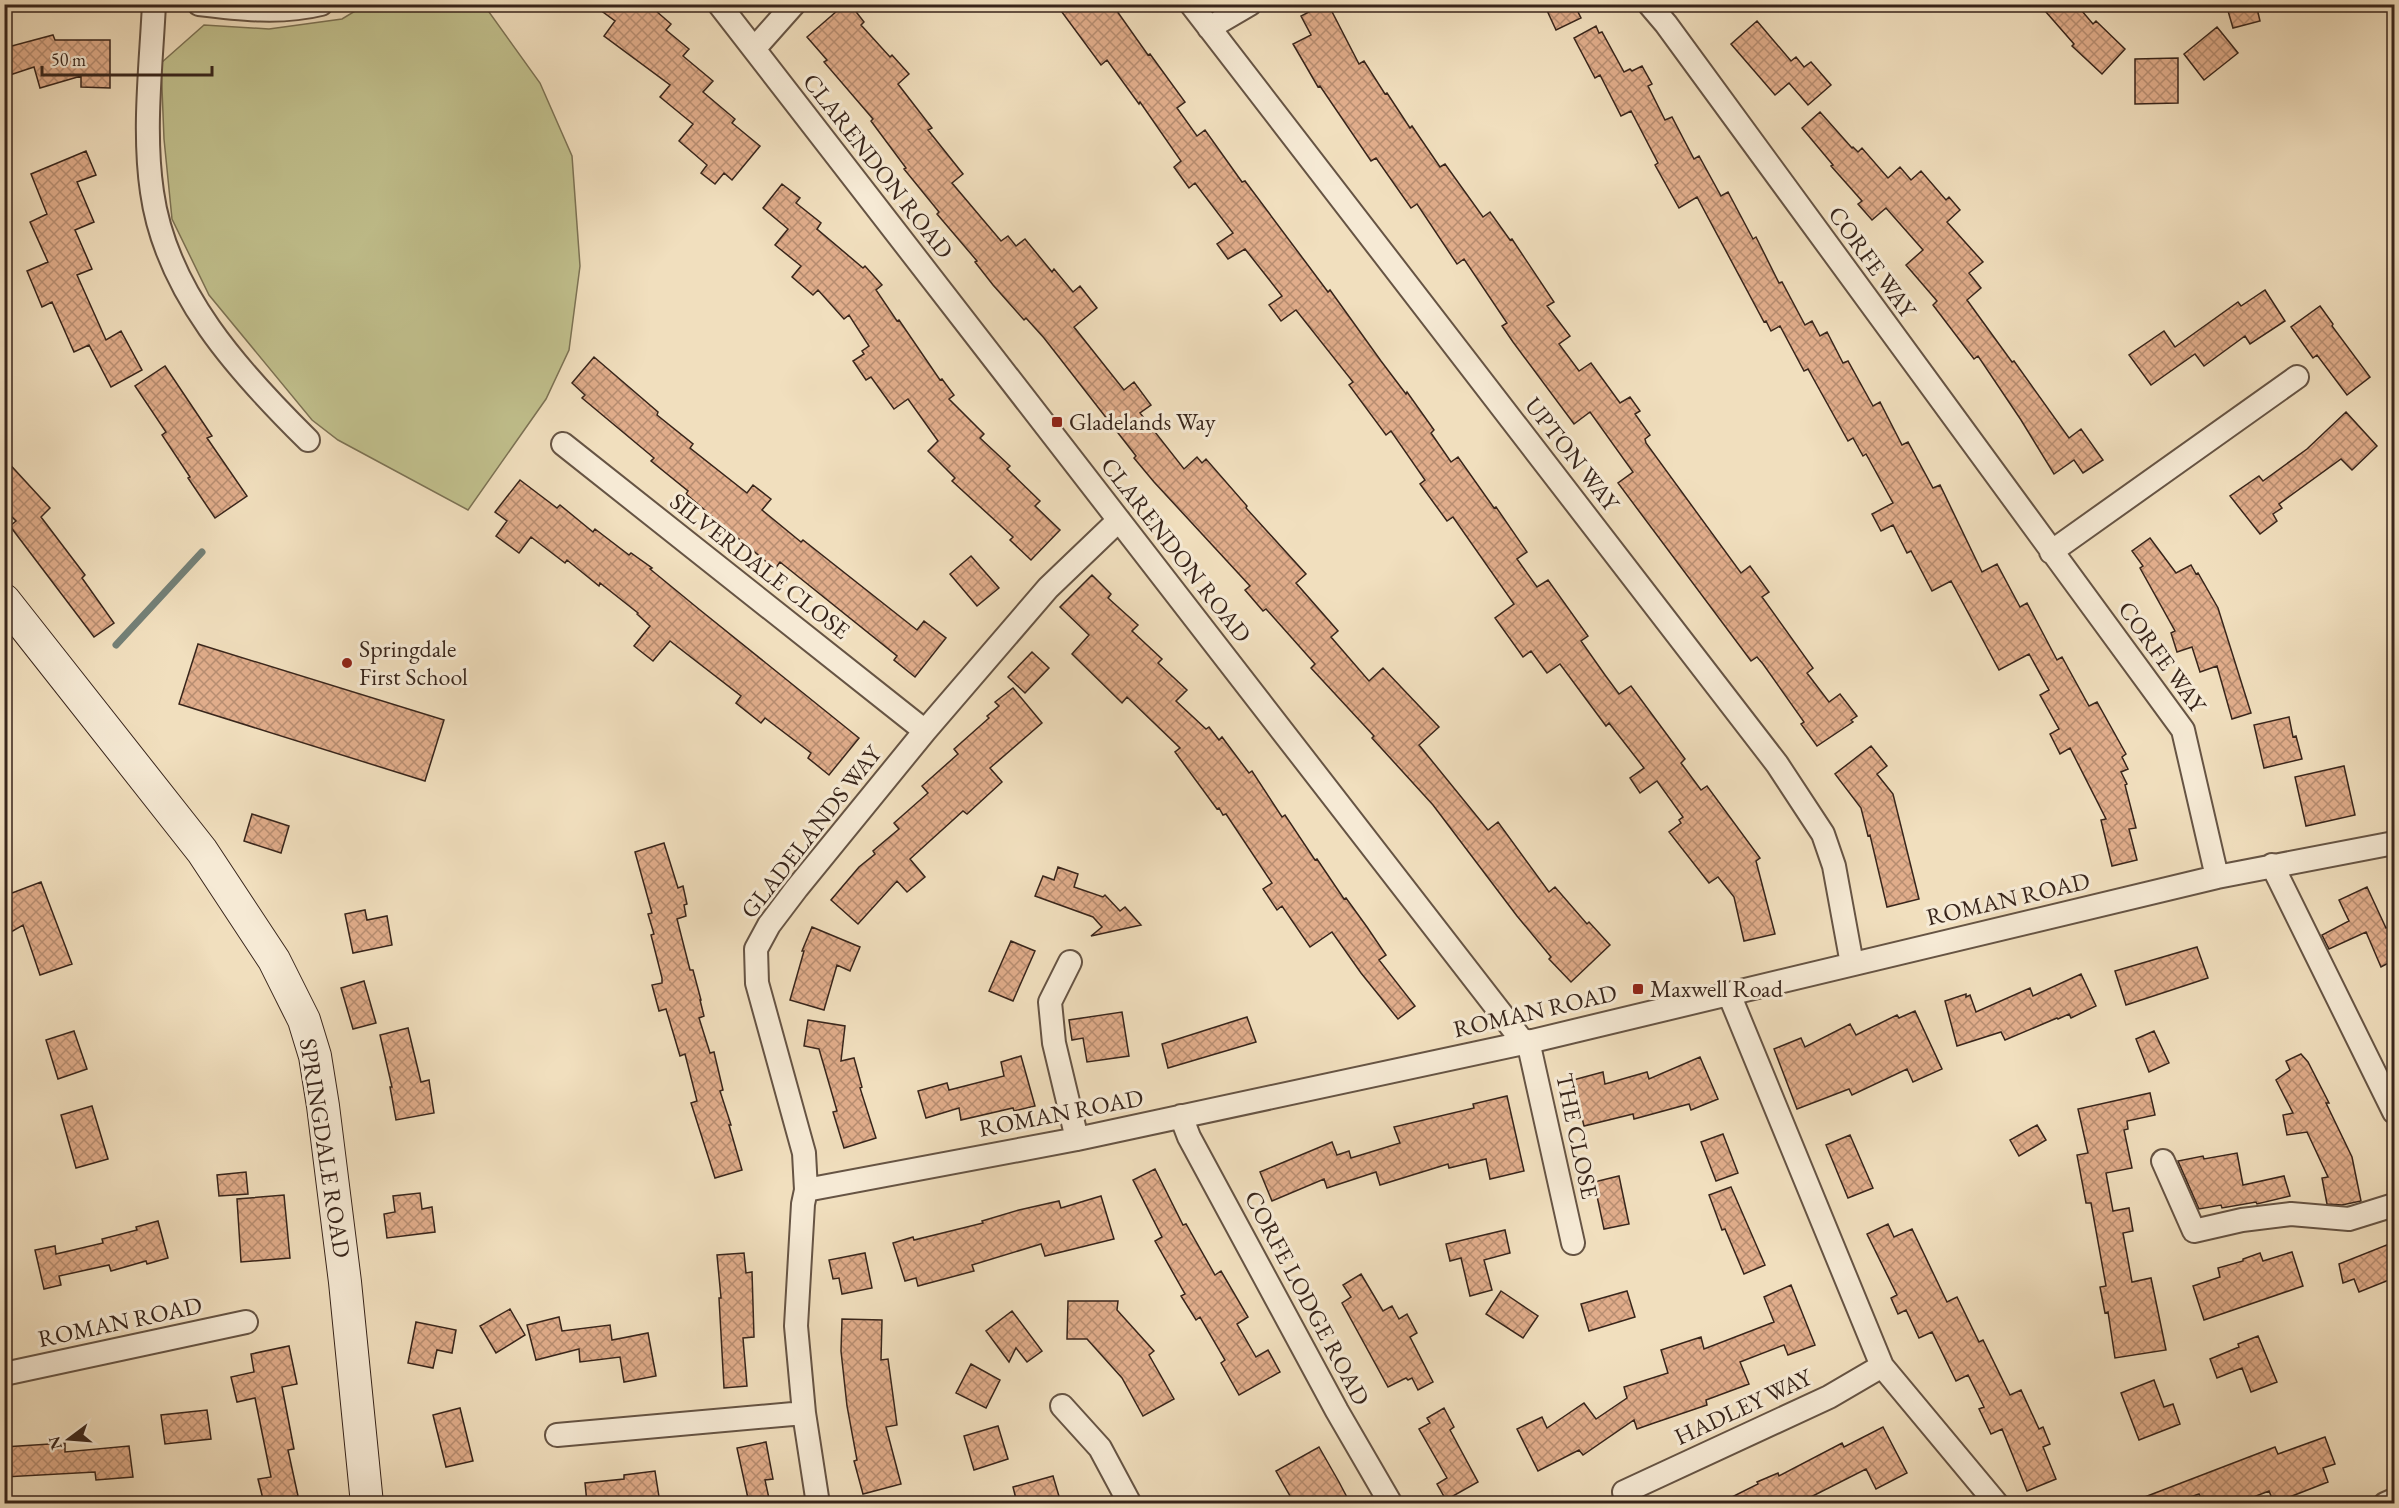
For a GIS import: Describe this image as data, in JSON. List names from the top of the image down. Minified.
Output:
{"streets":{"street":["CLARENDON ROAD","CORFE WAY","UPTON WAY","SILVERDALE CLOSE","GLADELANDS WAY","ROMAN ROAD","THE CLOSE","SPRINGDALE ROAD","CORFE LODGE ROAD","HADLEY WAY"]},"crossings":[["CLARENDON ROAD","GLADELANDS WAY"],["CLARENDON ROAD","ROMAN ROAD"],["CLARENDON ROAD","THE CLOSE"],["CORFE WAY","ROMAN ROAD"],["UPTON WAY","ROMAN ROAD"],["SILVERDALE CLOSE","GLADELANDS WAY"],["GLADELANDS WAY","ROMAN ROAD"],["ROMAN ROAD","THE CLOSE"],["ROMAN ROAD","CORFE LODGE ROAD"]],"places":{"transit":["Gladelands Way","Maxwell Road"],"other":["Springdale First School"]},"scale_bar":"50 m","north":"left"}
